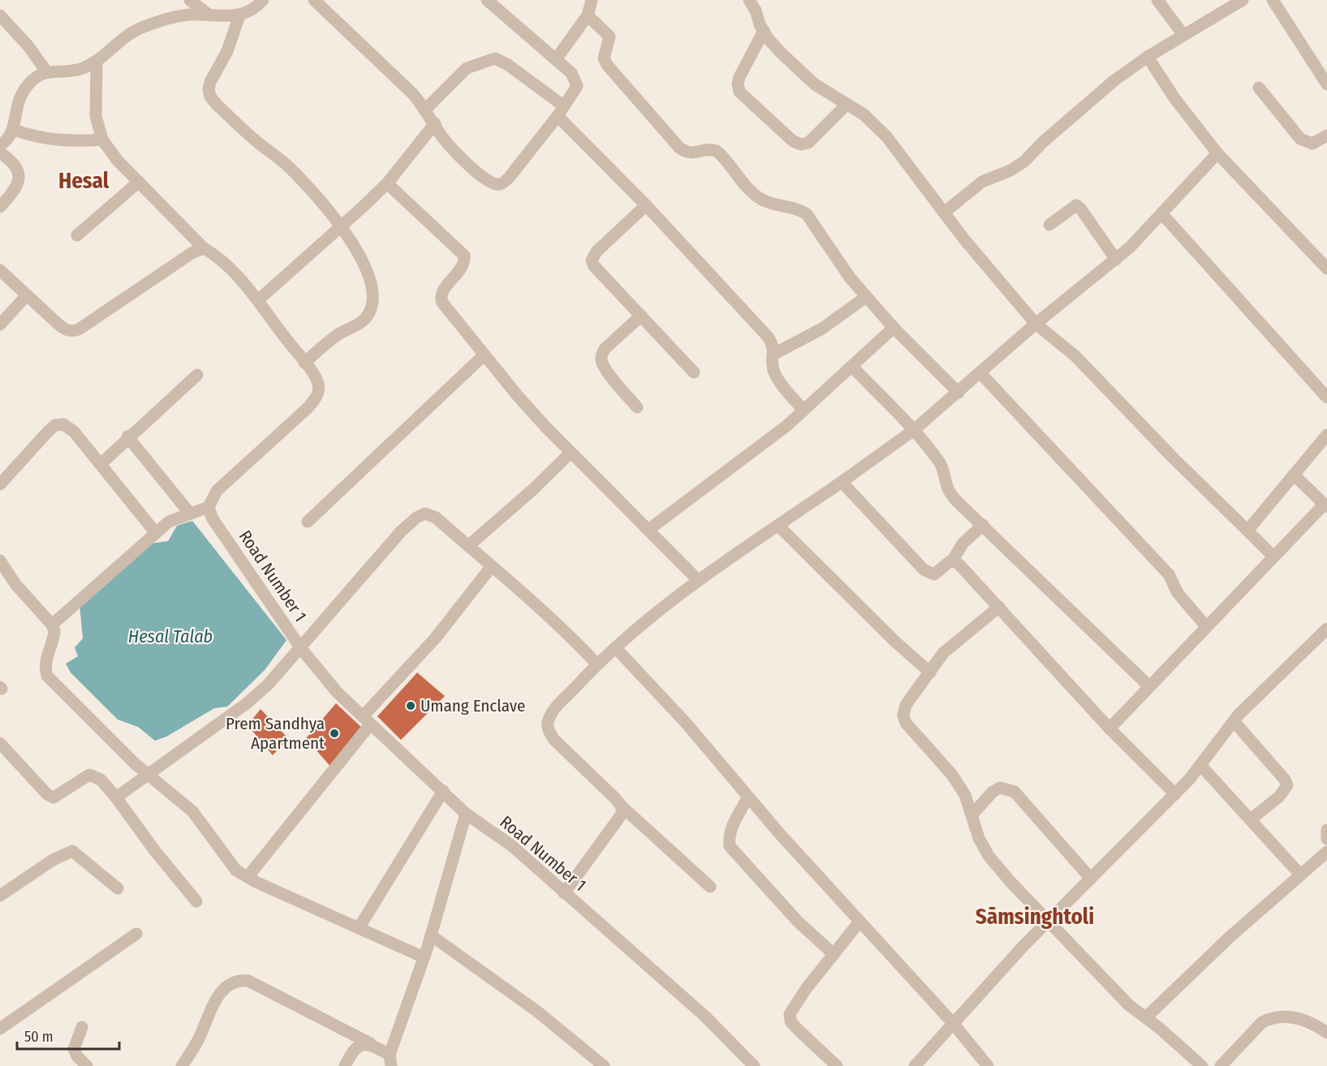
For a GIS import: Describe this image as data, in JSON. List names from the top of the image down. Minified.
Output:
{"streets":{"street":["Road Number 1"]},"districts":["Hesal","Sāmsinghtoli"],"water":["Hesal Talab"],"places":["Umang Enclave","Prem Sandhya Apartment"],"scale_bar":"50 m"}
